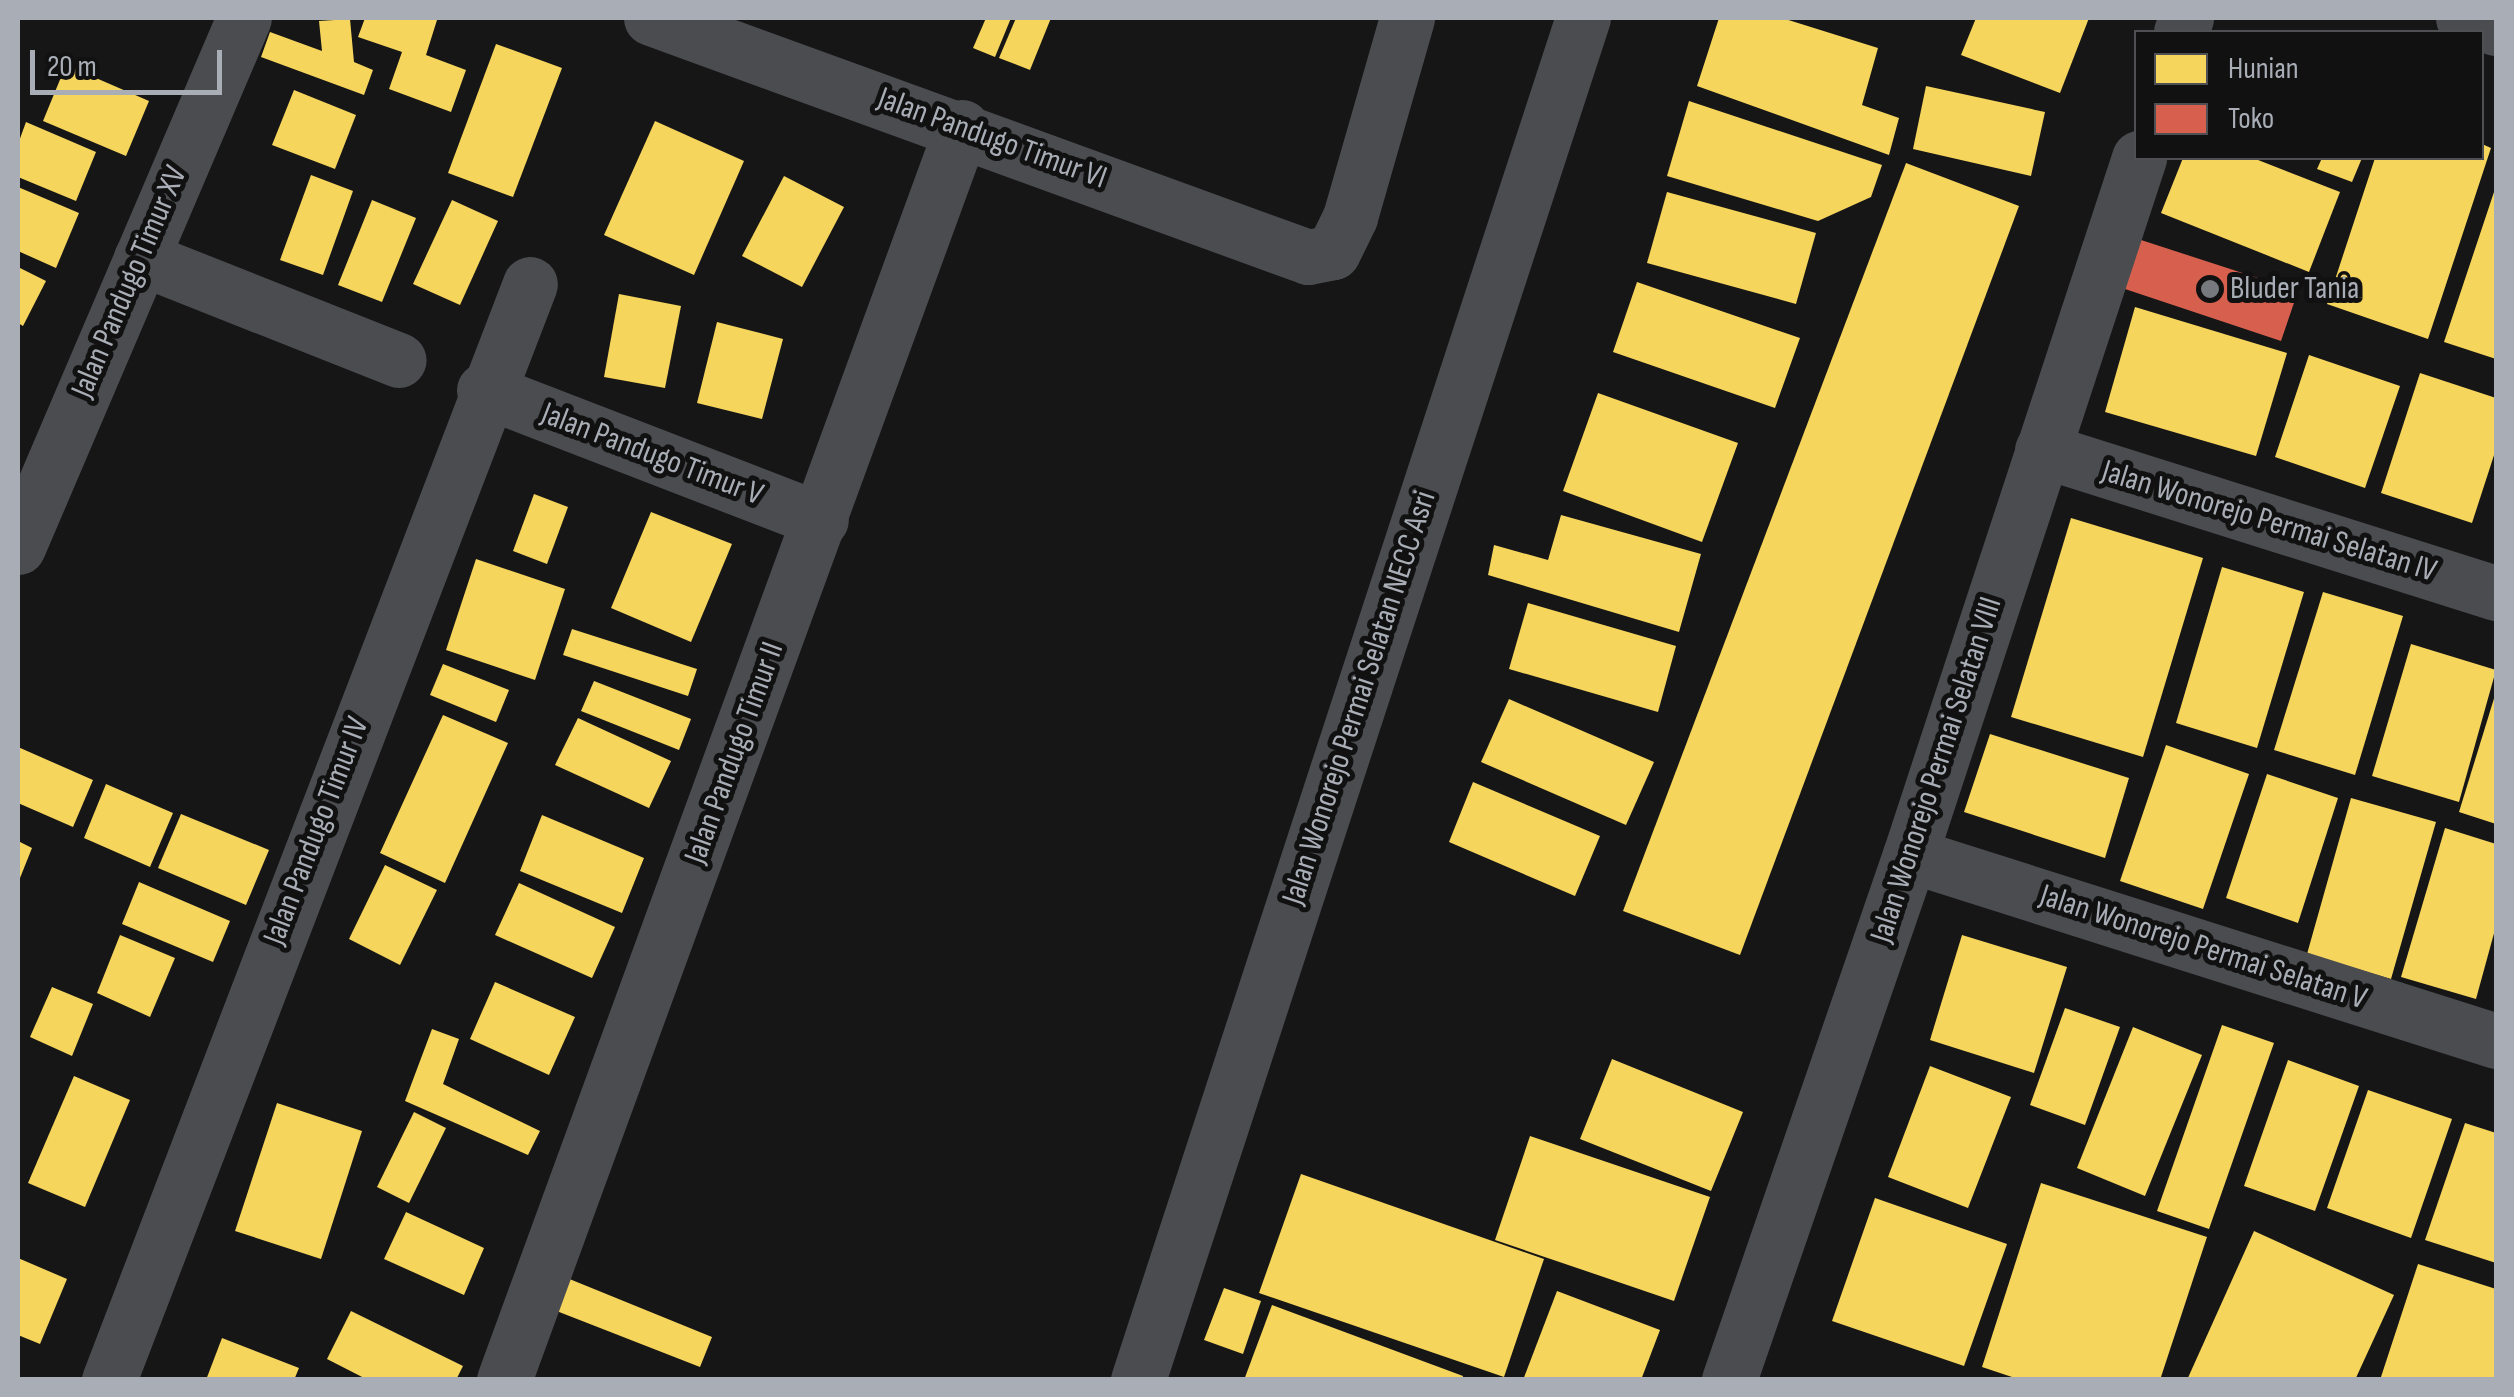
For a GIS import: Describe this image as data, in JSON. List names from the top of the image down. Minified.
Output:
{"streets":{"street":["Jalan Pandugo Timur VI","Jalan Pandugo Timur XV","Jalan Pandugo Timur V","Jalan Wonorejo Permai Selatan IV","Jalan Wonorejo Permai Selatan NECC Asri","Jalan Pandugo Timur II","Jalan Wonorejo Permai Selatan VIII","Jalan Pandugo Timur IV","Jalan Wonorejo Permai Selatan V"]},"crossings":[["Jalan Pandugo Timur VI","Jalan Pandugo Timur II"],["Jalan Pandugo Timur V","Jalan Pandugo Timur II"],["Jalan Pandugo Timur V","Jalan Pandugo Timur IV"],["Jalan Wonorejo Permai Selatan IV","Jalan Wonorejo Permai Selatan VIII"],["Jalan Wonorejo Permai Selatan VIII","Jalan Wonorejo Permai Selatan V"]],"places":["Bluder Tania"],"legend":["Hunian","Toko"],"scale_bar":"20 m"}
